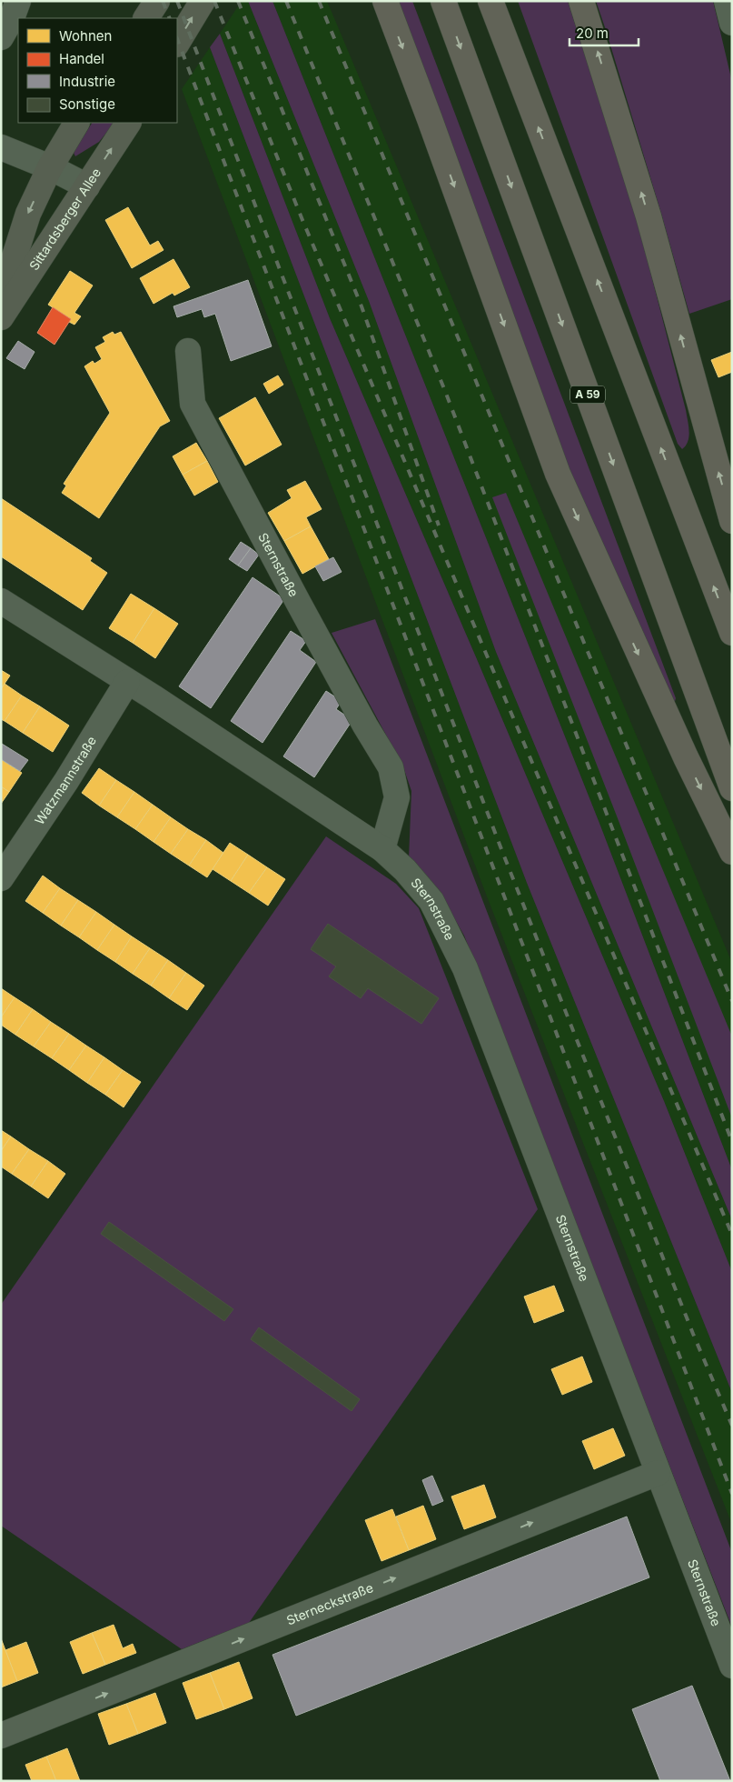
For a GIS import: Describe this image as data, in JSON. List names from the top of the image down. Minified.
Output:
{"streets":{"highway":["A 59"],"main road":["Sittardsberger Allee"],"street":["Sternstraße","Watzmannstraße","Sterneckstraße"]},"crossings":[["Sternstraße","Watzmannstraße"],["Sternstraße","Sterneckstraße"]],"one_way":["Sterneckstraße"],"legend":["Wohnen","Handel","Industrie","Sonstige"],"scale_bar":"20 m"}
